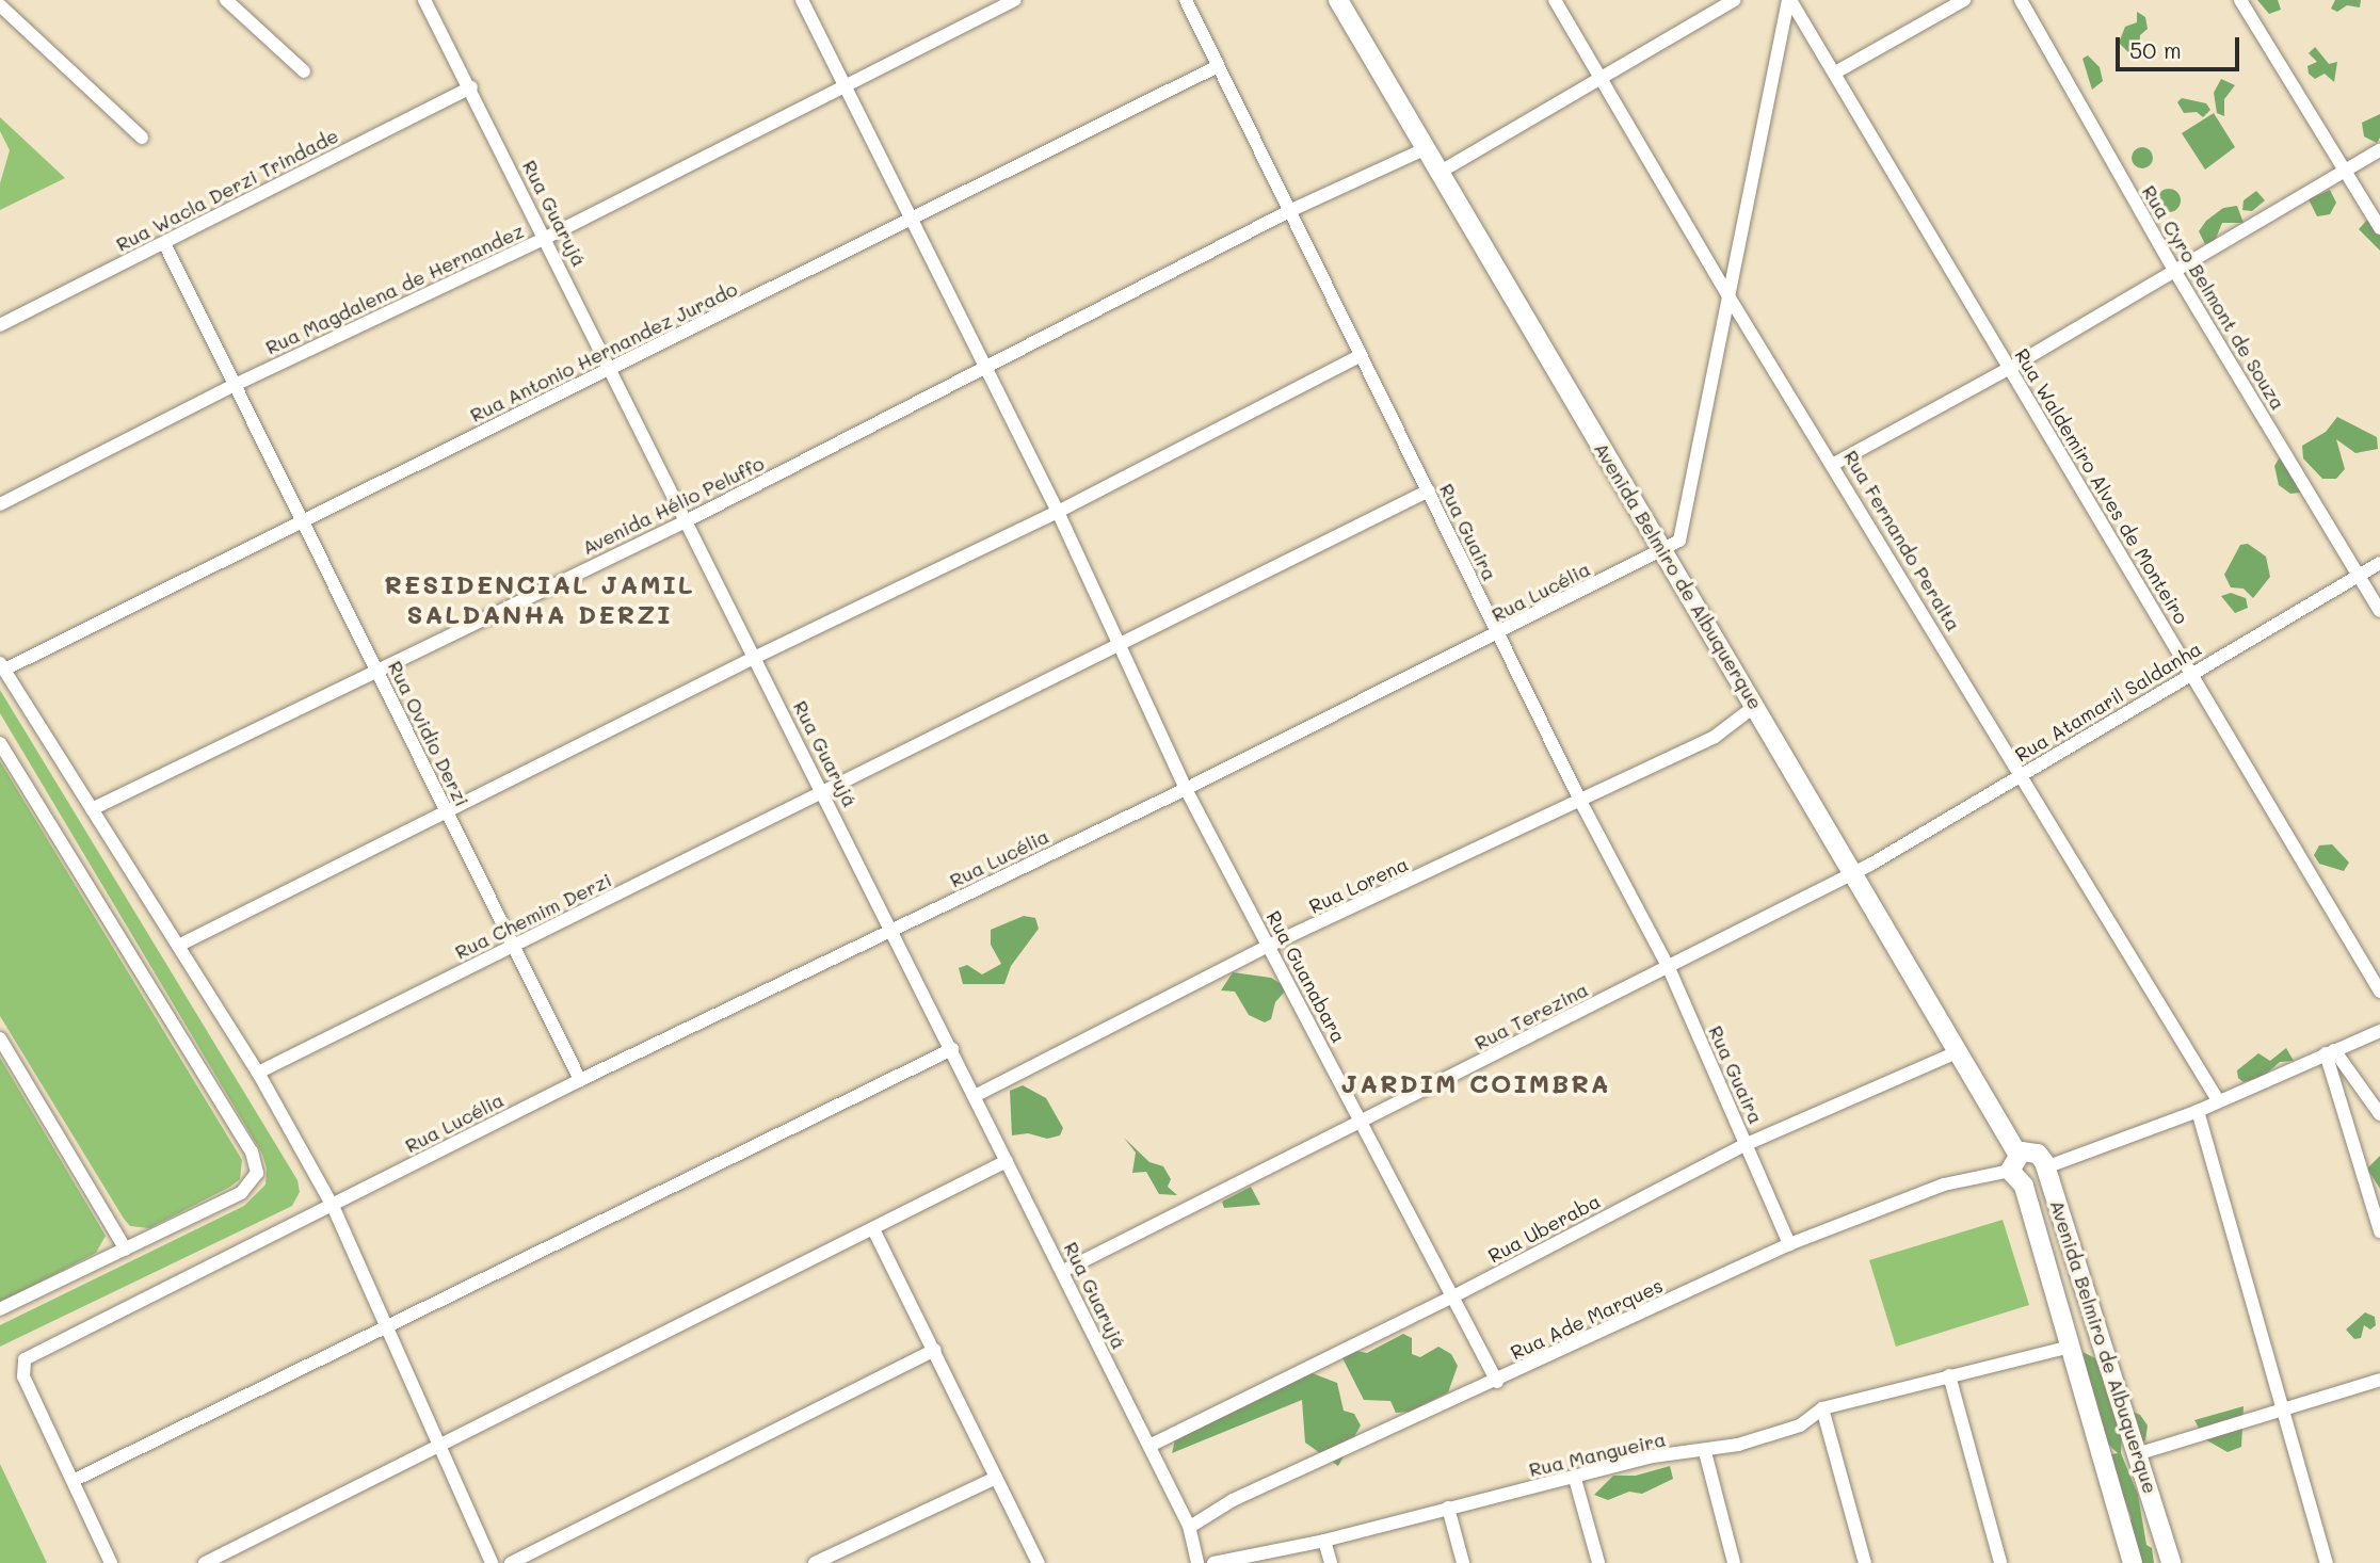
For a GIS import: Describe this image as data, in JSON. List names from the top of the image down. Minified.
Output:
{"streets":{"main road":["Avenida Belmiro de Albuquerque"],"street":["Rua Wacla Derzi Trindade","Rua Guarujá","Rua Magdalena de Hernandez","Rua Cyro Belmont de Souza","Rua Antonio Hernandez Jurado","Rua Waldemiro Alves de Monteiro","Avenida Hélio Peluffo","Rua Guaira","Rua Fernando Peralta","Rua Lucélia","Rua Atamaril Saldanha","Rua Ovidio Derzi","Rua Lorena","Rua Chemim Derzi","Rua Guanabara","Rua Terezina","Rua Uberaba","Rua Ade Marques","Rua Mangueira"]},"crossings":[["Rua Wacla Derzi Trindade","Rua Guarujá"],["Rua Wacla Derzi Trindade","Rua Ovidio Derzi"],["Rua Guarujá","Rua Magdalena de Hernandez"],["Rua Guarujá","Rua Antonio Hernandez Jurado"],["Rua Guarujá","Avenida Hélio Peluffo"],["Rua Guarujá","Rua Lucélia"],["Rua Guarujá","Rua Lorena"],["Rua Guarujá","Rua Chemim Derzi"],["Rua Guarujá","Rua Terezina"],["Rua Guarujá","Rua Uberaba"],["Rua Guarujá","Rua Ade Marques"],["Rua Magdalena de Hernandez","Rua Ovidio Derzi"],["Rua Magdalena de Hernandez","Rua Guanabara"],["Rua Cyro Belmont de Souza","Rua Atamaril Saldanha"],["Rua Antonio Hernandez Jurado","Rua Guaira"],["Rua Antonio Hernandez Jurado","Rua Ovidio Derzi"],["Rua Antonio Hernandez Jurado","Rua Guanabara"],["Rua Waldemiro Alves de Monteiro","Rua Atamaril Saldanha"],["Avenida Hélio Peluffo","Rua Guaira"],["Avenida Hélio Peluffo","Avenida Belmiro de Albuquerque"],["Avenida Hélio Peluffo","Rua Ovidio Derzi"],["Avenida Hélio Peluffo","Rua Guanabara"],["Rua Guaira","Rua Lucélia"],["Rua Guaira","Rua Lorena"],["Rua Guaira","Rua Chemim Derzi"],["Rua Guaira","Rua Terezina"],["Rua Guaira","Rua Uberaba"],["Rua Guaira","Rua Ade Marques"],["Rua Fernando Peralta","Rua Lucélia"],["Rua Fernando Peralta","Rua Atamaril Saldanha"],["Avenida Belmiro de Albuquerque","Rua Lucélia"],["Avenida Belmiro de Albuquerque","Rua Atamaril Saldanha"],["Avenida Belmiro de Albuquerque","Rua Lorena"],["Avenida Belmiro de Albuquerque","Rua Terezina"],["Avenida Belmiro de Albuquerque","Rua Uberaba"],["Avenida Belmiro de Albuquerque","Rua Ade Marques"],["Avenida Belmiro de Albuquerque","Rua Mangueira"],["Rua Lucélia","Rua Ovidio Derzi"],["Rua Lucélia","Rua Guanabara"],["Rua Atamaril Saldanha","Rua Terezina"],["Rua Ovidio Derzi","Rua Chemim Derzi"],["Rua Lorena","Rua Guanabara"],["Rua Chemim Derzi","Rua Guanabara"],["Rua Guanabara","Rua Terezina"],["Rua Guanabara","Rua Uberaba"],["Rua Guanabara","Rua Ade Marques"]],"districts":["RESIDENCIAL JAMIL SALDANHA DERZI","JARDIM COIMBRA"],"scale_bar":"50 m"}
